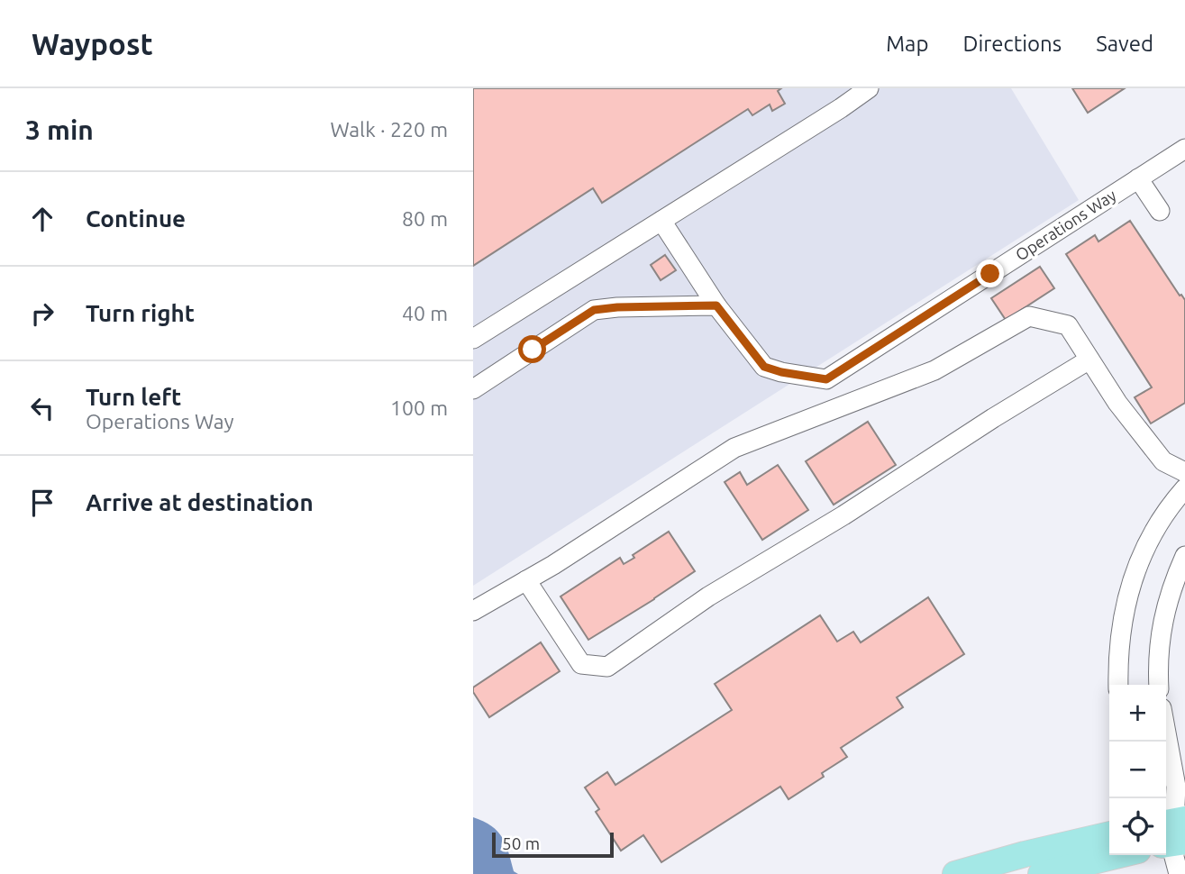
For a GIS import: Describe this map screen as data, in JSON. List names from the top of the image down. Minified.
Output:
{"streets":{"street":["Operations Way"]},"scale_bar":"50 m","page":{"header":"Waypost","nav":["Map","Directions","Saved"],"heading":["3 min","Walk · 220 m"],"list":[["Continue","80 m"],["Turn right","40 m"],["Turn left","Operations Way","100 m"],"Arrive at destination"],"map_buttons":["+","−"],"scale":"50 m"}}
